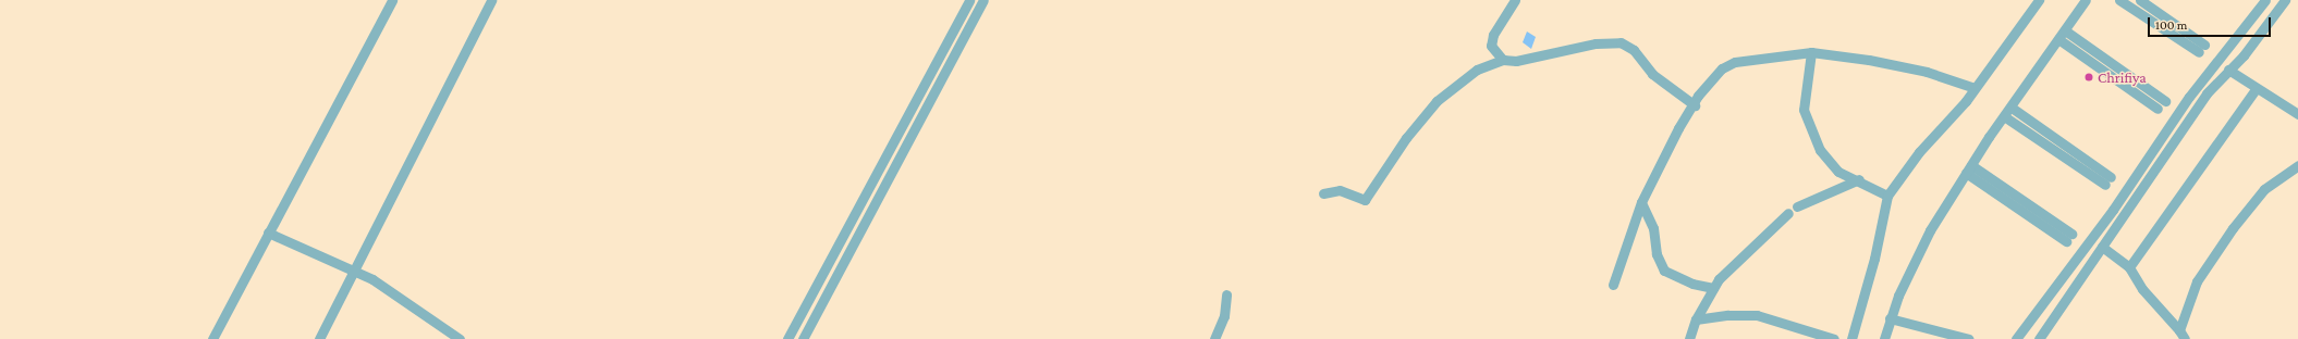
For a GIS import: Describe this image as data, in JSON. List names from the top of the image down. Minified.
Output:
{"places":["Chrifiya"],"scale_bar":"100 m"}
